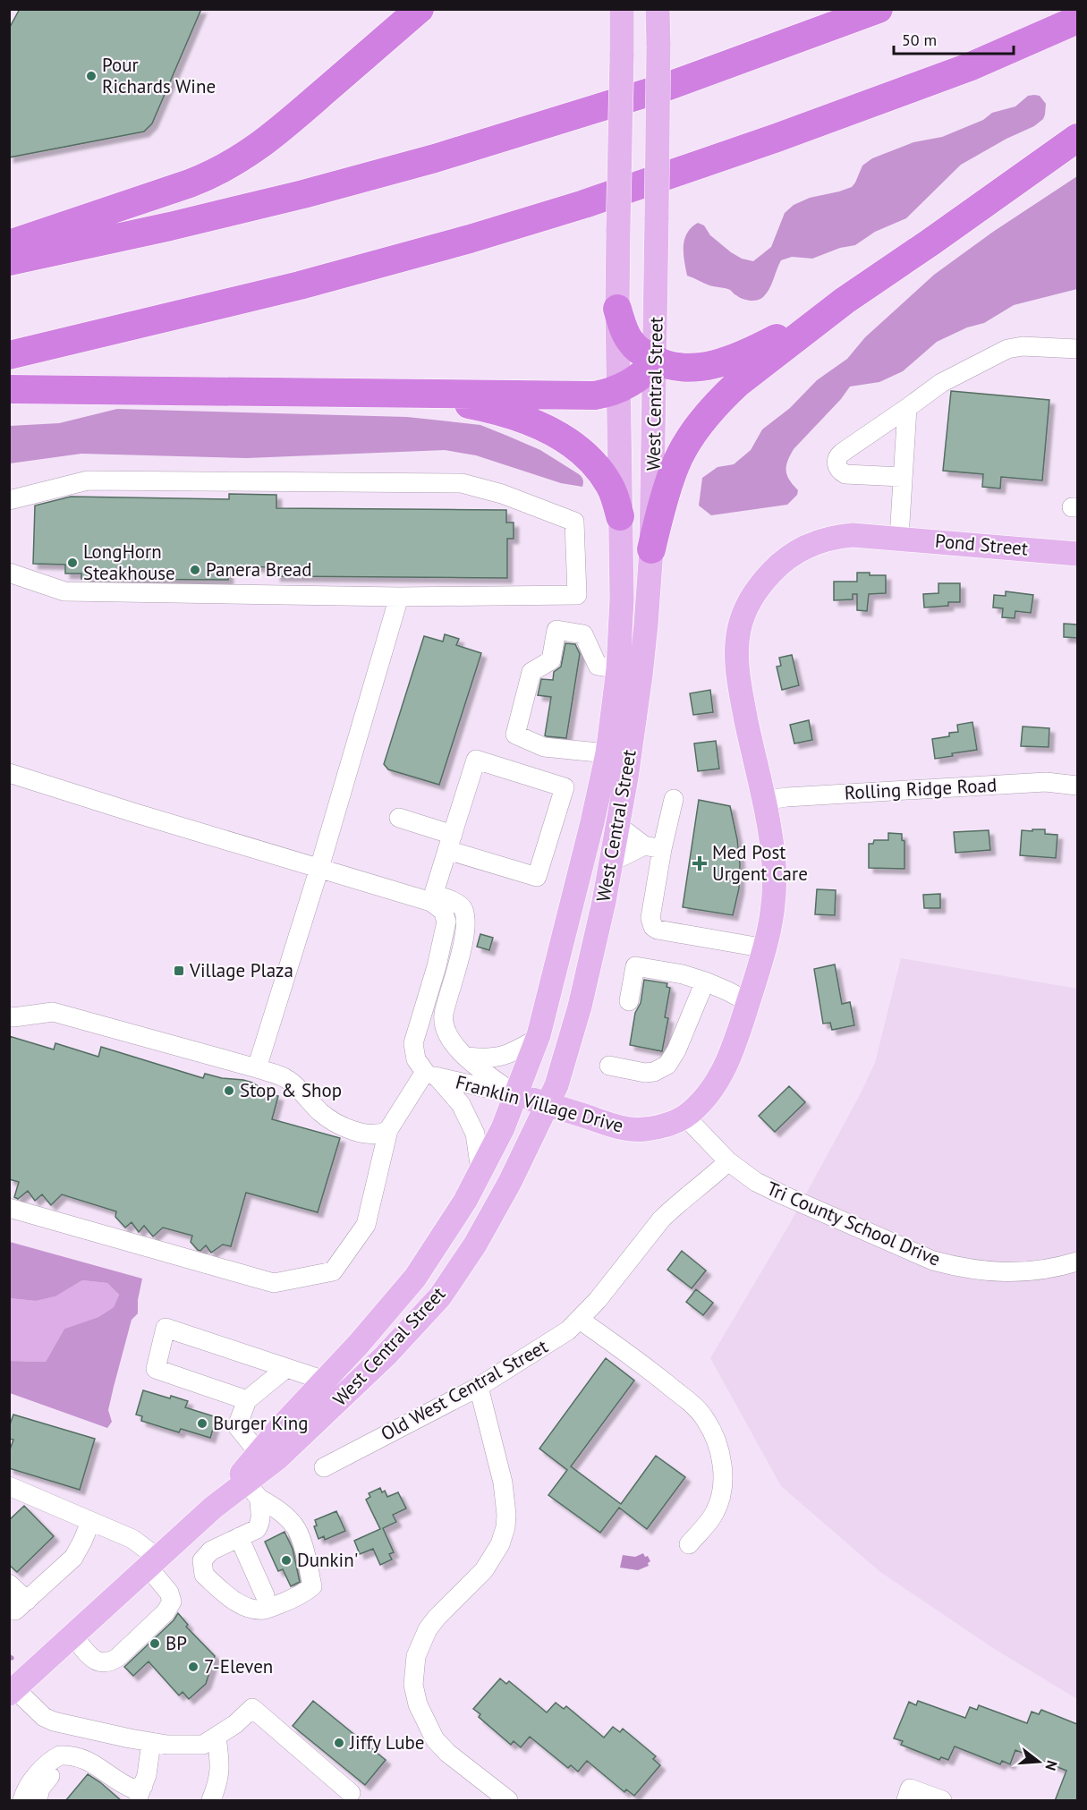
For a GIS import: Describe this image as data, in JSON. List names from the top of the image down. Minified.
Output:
{"streets":{"main road":["West Central Street","Pond Street","Franklin Village Drive"],"street":["Rolling Ridge Road","Tri County School Drive","Old West Central Street"]},"crossings":[["West Central Street","Franklin Village Drive"],["Franklin Village Drive","Tri County School Drive"],["Tri County School Drive","Old West Central Street"]],"places":{"other":["Pour Richards Wine","LongHorn Steakhouse","Panera Bread","Stop & Shop","Burger King","Dunkin'","BP","7-Eleven","Jiffy Lube"],"health":["Med Post Urgent Care"],"transit":["Village Plaza"]},"scale_bar":"50 m","north":"right"}
